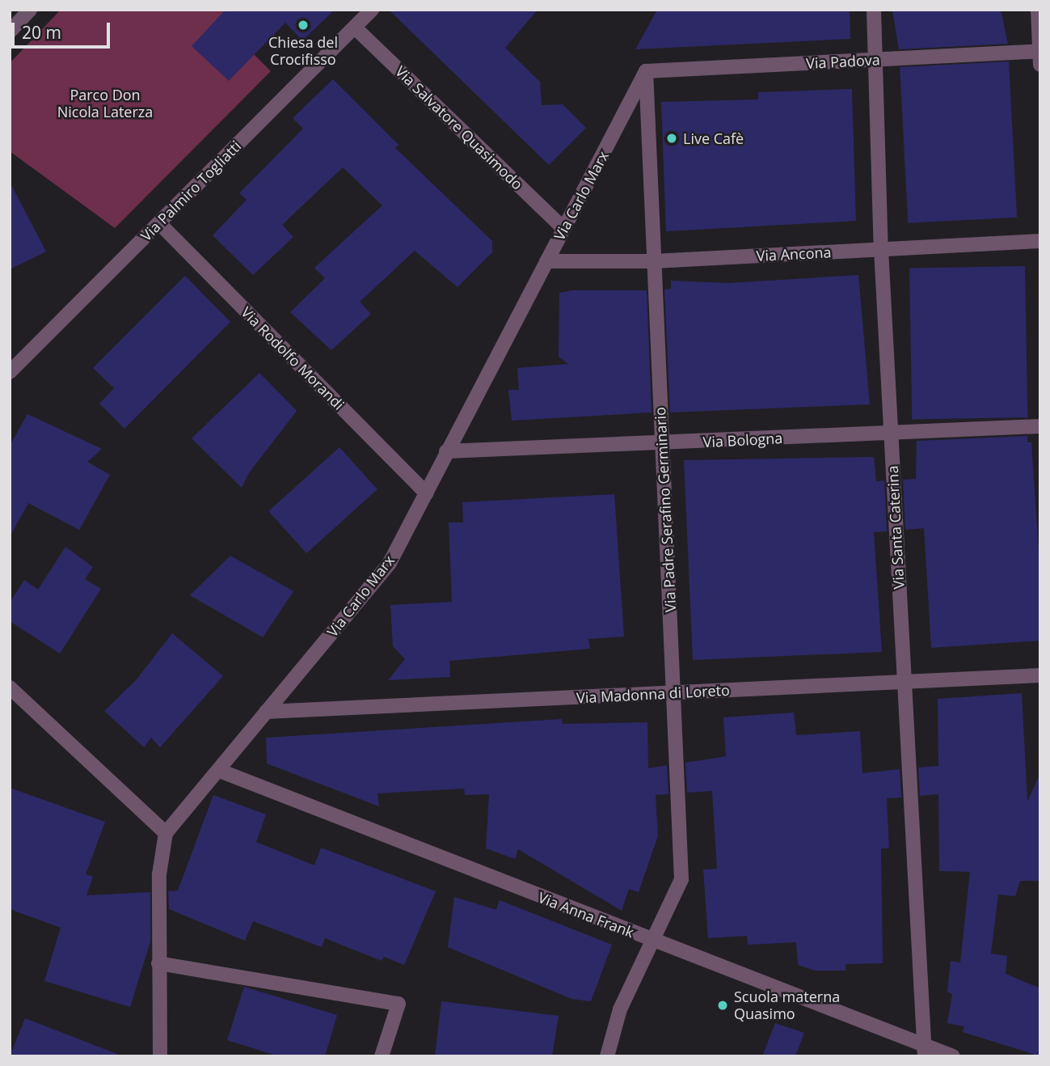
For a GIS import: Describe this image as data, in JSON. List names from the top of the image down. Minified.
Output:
{"streets":{"street":["Via Padova","Via Salvatore Quasimodo","Via Palmiro Togliatti","Via Carlo Marx","Via Ancona","Via Rodolfo Morandi","Via Bologna","Via Padre Serafino Germinario","Via Santa Caterina","Via Madonna di Loreto","Via Anna Frank"]},"crossings":[["Via Padova","Via Carlo Marx"],["Via Padova","Via Padre Serafino Germinario"],["Via Padova","Via Santa Caterina"],["Via Salvatore Quasimodo","Via Palmiro Togliatti"],["Via Salvatore Quasimodo","Via Carlo Marx"],["Via Palmiro Togliatti","Via Rodolfo Morandi"],["Via Carlo Marx","Via Ancona"],["Via Carlo Marx","Via Rodolfo Morandi"],["Via Carlo Marx","Via Bologna"],["Via Carlo Marx","Via Padre Serafino Germinario"],["Via Carlo Marx","Via Madonna di Loreto"],["Via Carlo Marx","Via Anna Frank"],["Via Ancona","Via Padre Serafino Germinario"],["Via Ancona","Via Santa Caterina"],["Via Bologna","Via Padre Serafino Germinario"],["Via Bologna","Via Santa Caterina"],["Via Padre Serafino Germinario","Via Madonna di Loreto"],["Via Padre Serafino Germinario","Via Anna Frank"],["Via Santa Caterina","Via Madonna di Loreto"],["Via Santa Caterina","Via Anna Frank"]],"parks":["Parco Don Nicola Laterza"],"places":["Chiesa del Crocifisso","Live Cafè","Scuola materna Quasimo"],"scale_bar":"20 m"}
